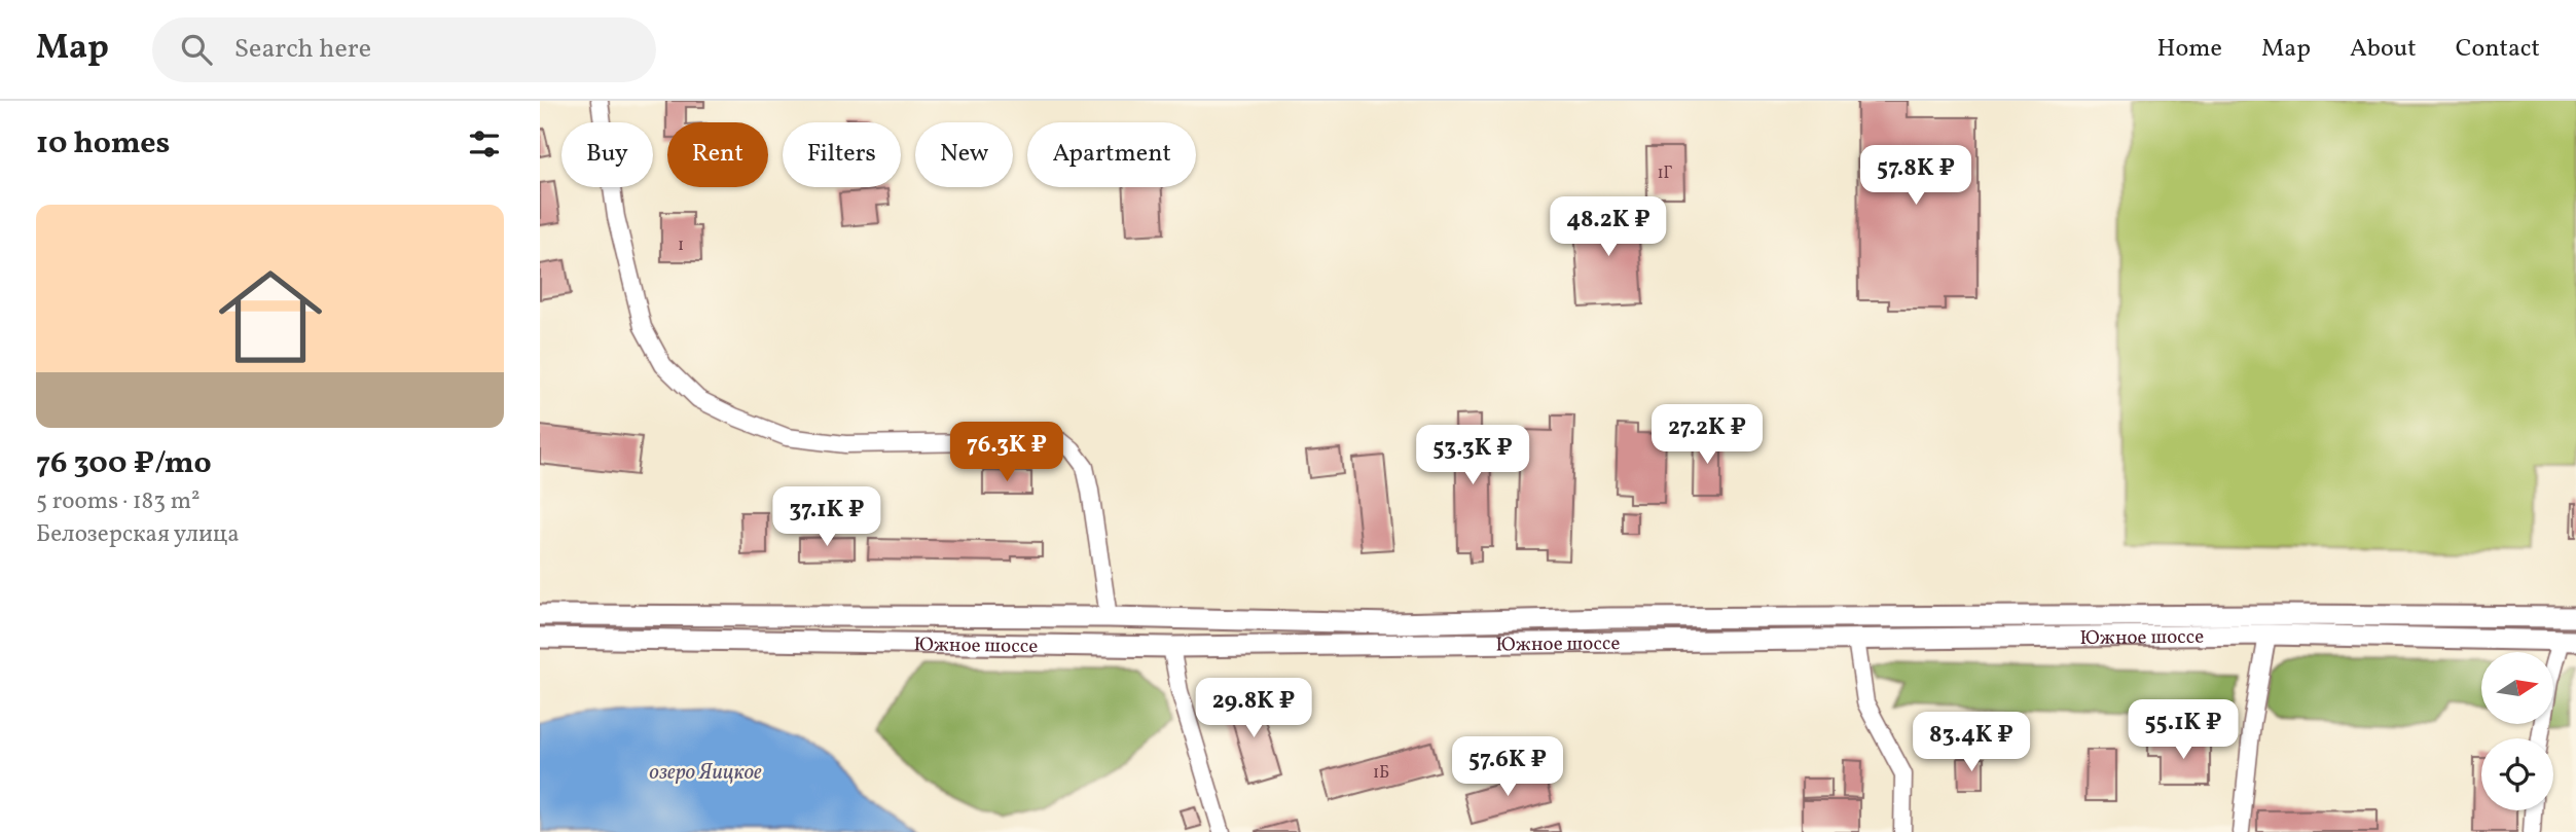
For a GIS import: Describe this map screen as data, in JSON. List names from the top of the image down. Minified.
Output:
{"streets":{"main road":["Южное шоссе"]},"water":["озеро Яицкое"],"house_numbers":["1Г","1","1Б"],"north":"right","page":{"header":"Map","search":"Search here","nav":["Home","Map","About","Contact"],"heading":"10 homes","chip":["Buy","Rent","Filters","New","Apartment"],"price":["57.8K ₽","48.2K ₽","27.2K ₽","76.3K ₽","53.3K ₽","37.1K ₽","29.8K ₽","55.1K ₽","83.4K ₽","57.6K ₽"],"list":[{"name":"76 300 ₽/mo","note":"5 rooms · 183 m² · Белозерская улица"}]}}
